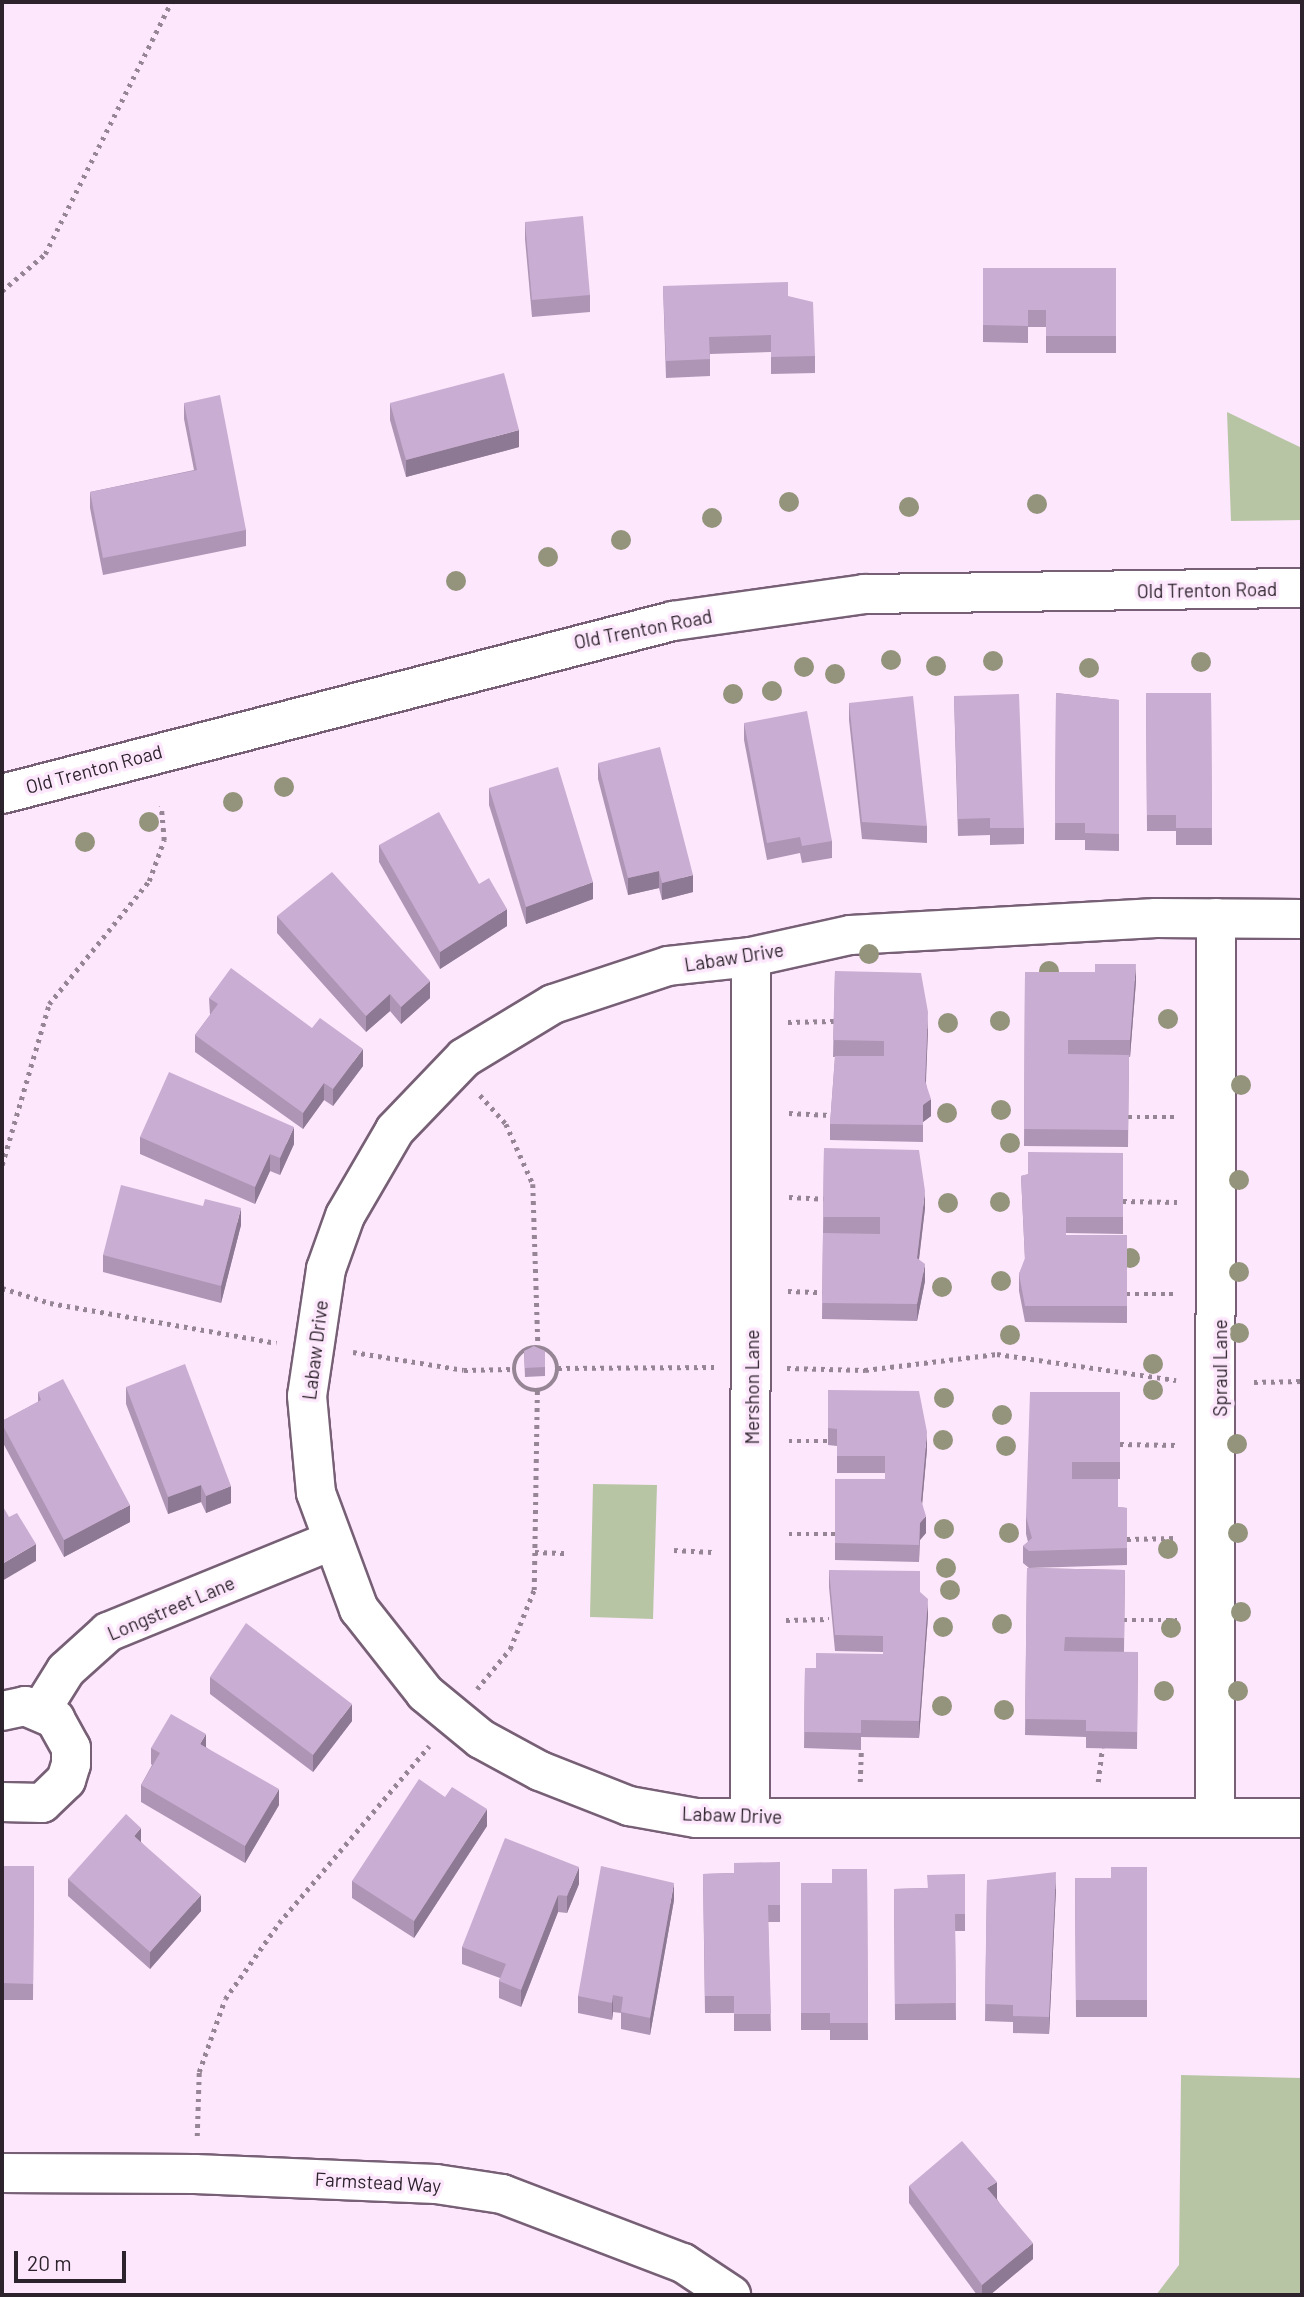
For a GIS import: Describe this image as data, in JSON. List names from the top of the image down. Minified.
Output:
{"streets":{"street":["Old Trenton Road","Labaw Drive","Spraul Lane","Mershon Lane","Longstreet Lane","Farmstead Way"]},"crossings":[["Labaw Drive","Spraul Lane"],["Labaw Drive","Mershon Lane"],["Labaw Drive","Longstreet Lane"]],"scale_bar":"20 m"}
